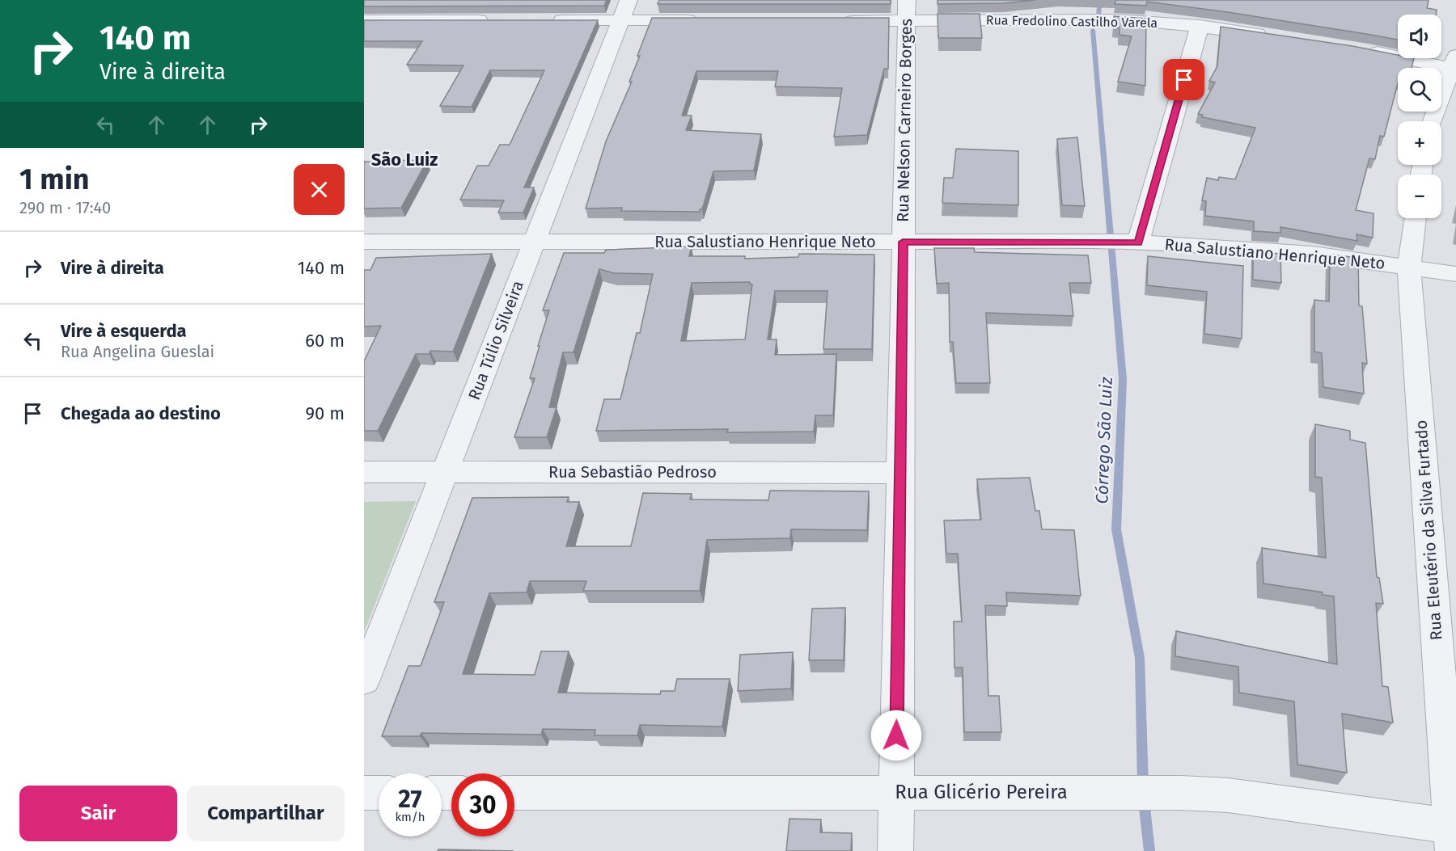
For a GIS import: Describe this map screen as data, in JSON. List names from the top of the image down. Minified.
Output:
{"streets":{"street":["Rua Fredolino Castilho Varela","Rua Nelson Carneiro Borges","Rua Salustiano Henrique Neto","Rua Túlio Silveira","Rua Sebastião Pedroso","Rua Eleutério da Silva Furtado","Rua Glicério Pereira"]},"crossings":[["Rua Fredolino Castilho Varela","Rua Nelson Carneiro Borges"],["Rua Nelson Carneiro Borges","Rua Salustiano Henrique Neto"],["Rua Nelson Carneiro Borges","Rua Sebastião Pedroso"],["Rua Nelson Carneiro Borges","Rua Glicério Pereira"],["Rua Salustiano Henrique Neto","Rua Túlio Silveira"],["Rua Salustiano Henrique Neto","Rua Eleutério da Silva Furtado"],["Rua Túlio Silveira","Rua Sebastião Pedroso"],["Rua Eleutério da Silva Furtado","Rua Glicério Pereira"]],"districts":["São Luiz"],"water":["Córrego São Luiz"],"page":{"turn":["140 m","Vire à direita"],"map_buttons":["+","−"],"heading":["1 min","290 m · 17:40"],"list":[{"name":"Vire à direita","value":"140 m"},{"name":"Vire à esquerda","note":"Rua Angelina Gueslai","value":"60 m"},{"name":"Chegada ao destino","value":"90 m"}],"speed":"27 km/h","limit":"30","buttons":["Sair","Compartilhar"]}}
